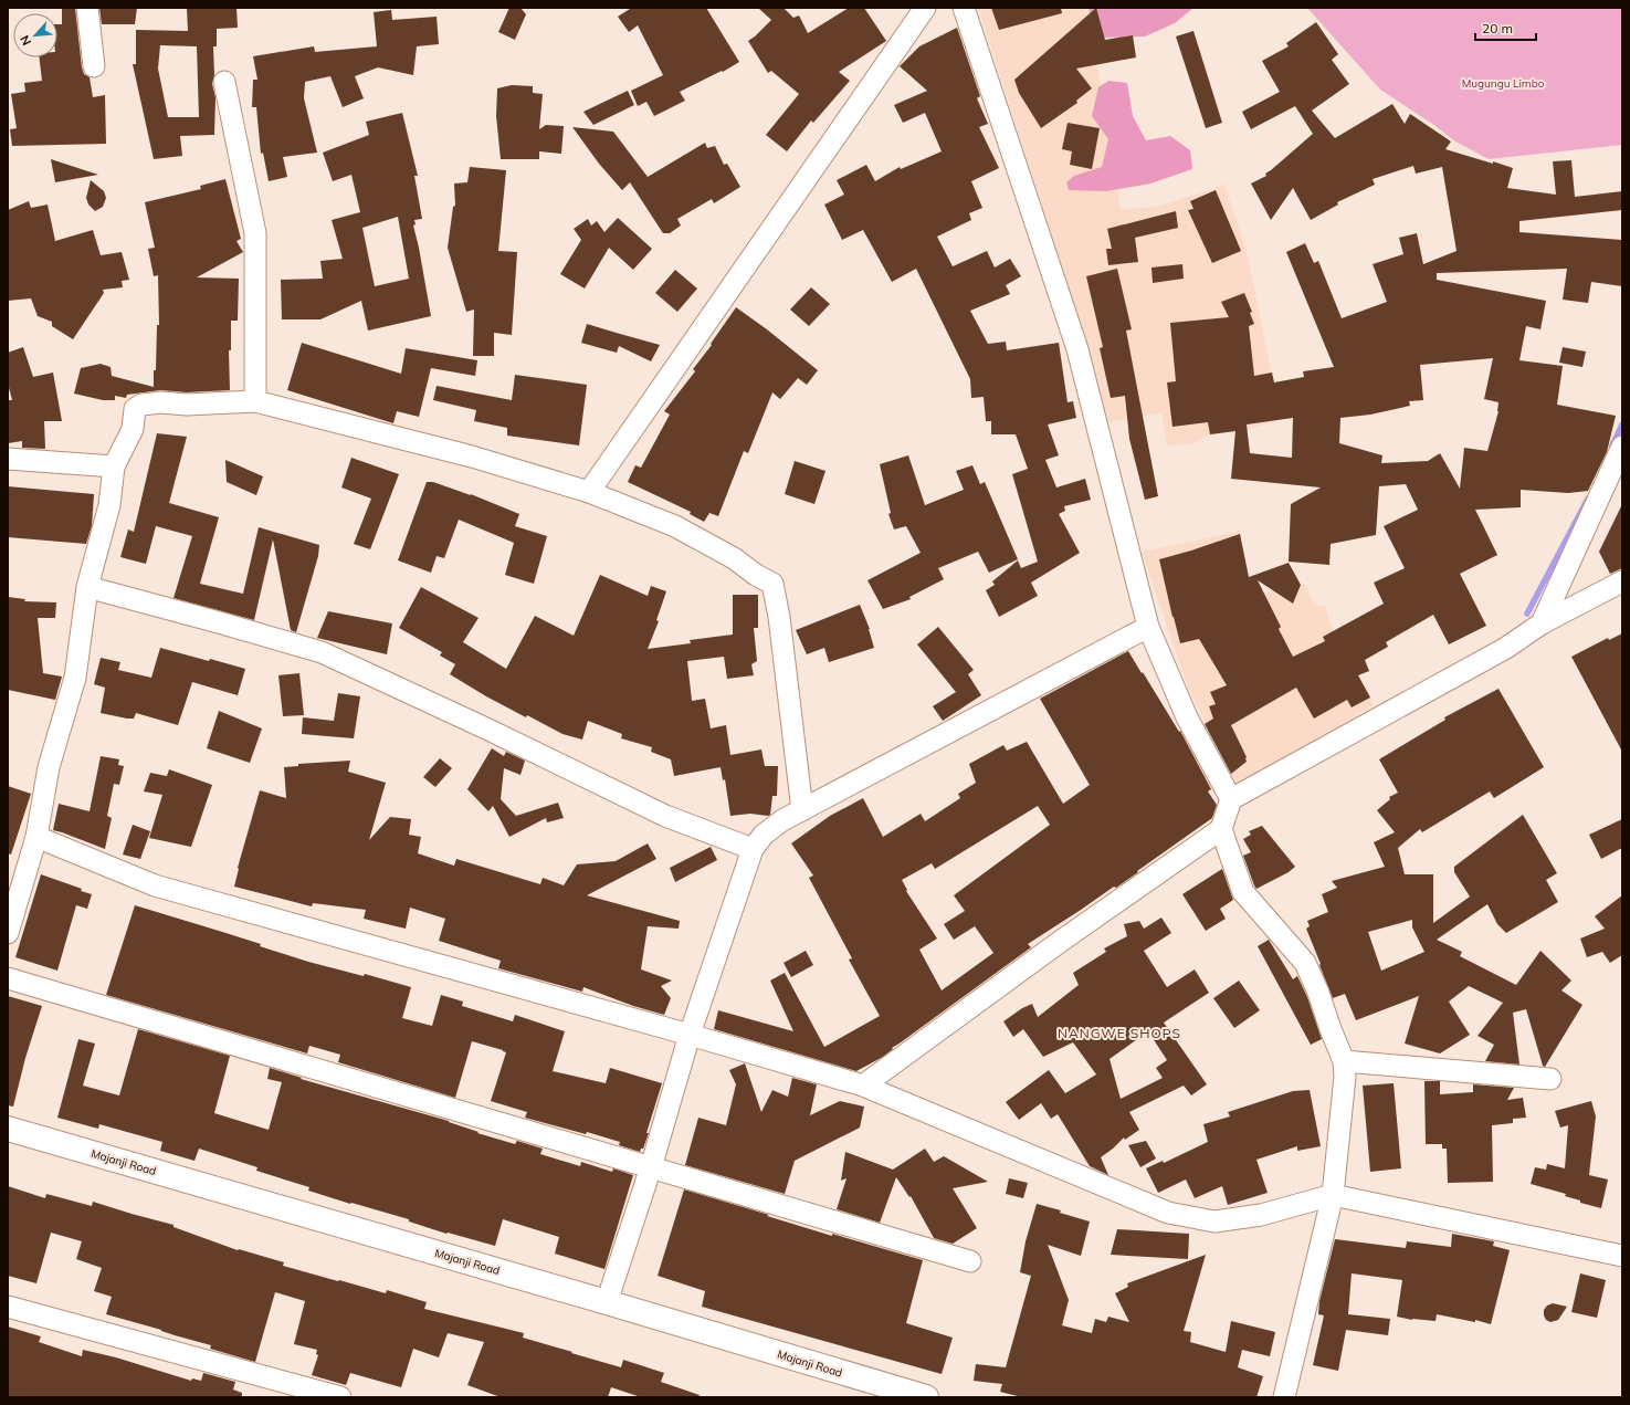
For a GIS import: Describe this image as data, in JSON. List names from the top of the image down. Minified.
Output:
{"streets":{"main road":["Majanji Road"]},"districts":["NANGWE SHOPS"],"parks":["Mugungu Limbo"],"scale_bar":"20 m","north":"bottom left"}
